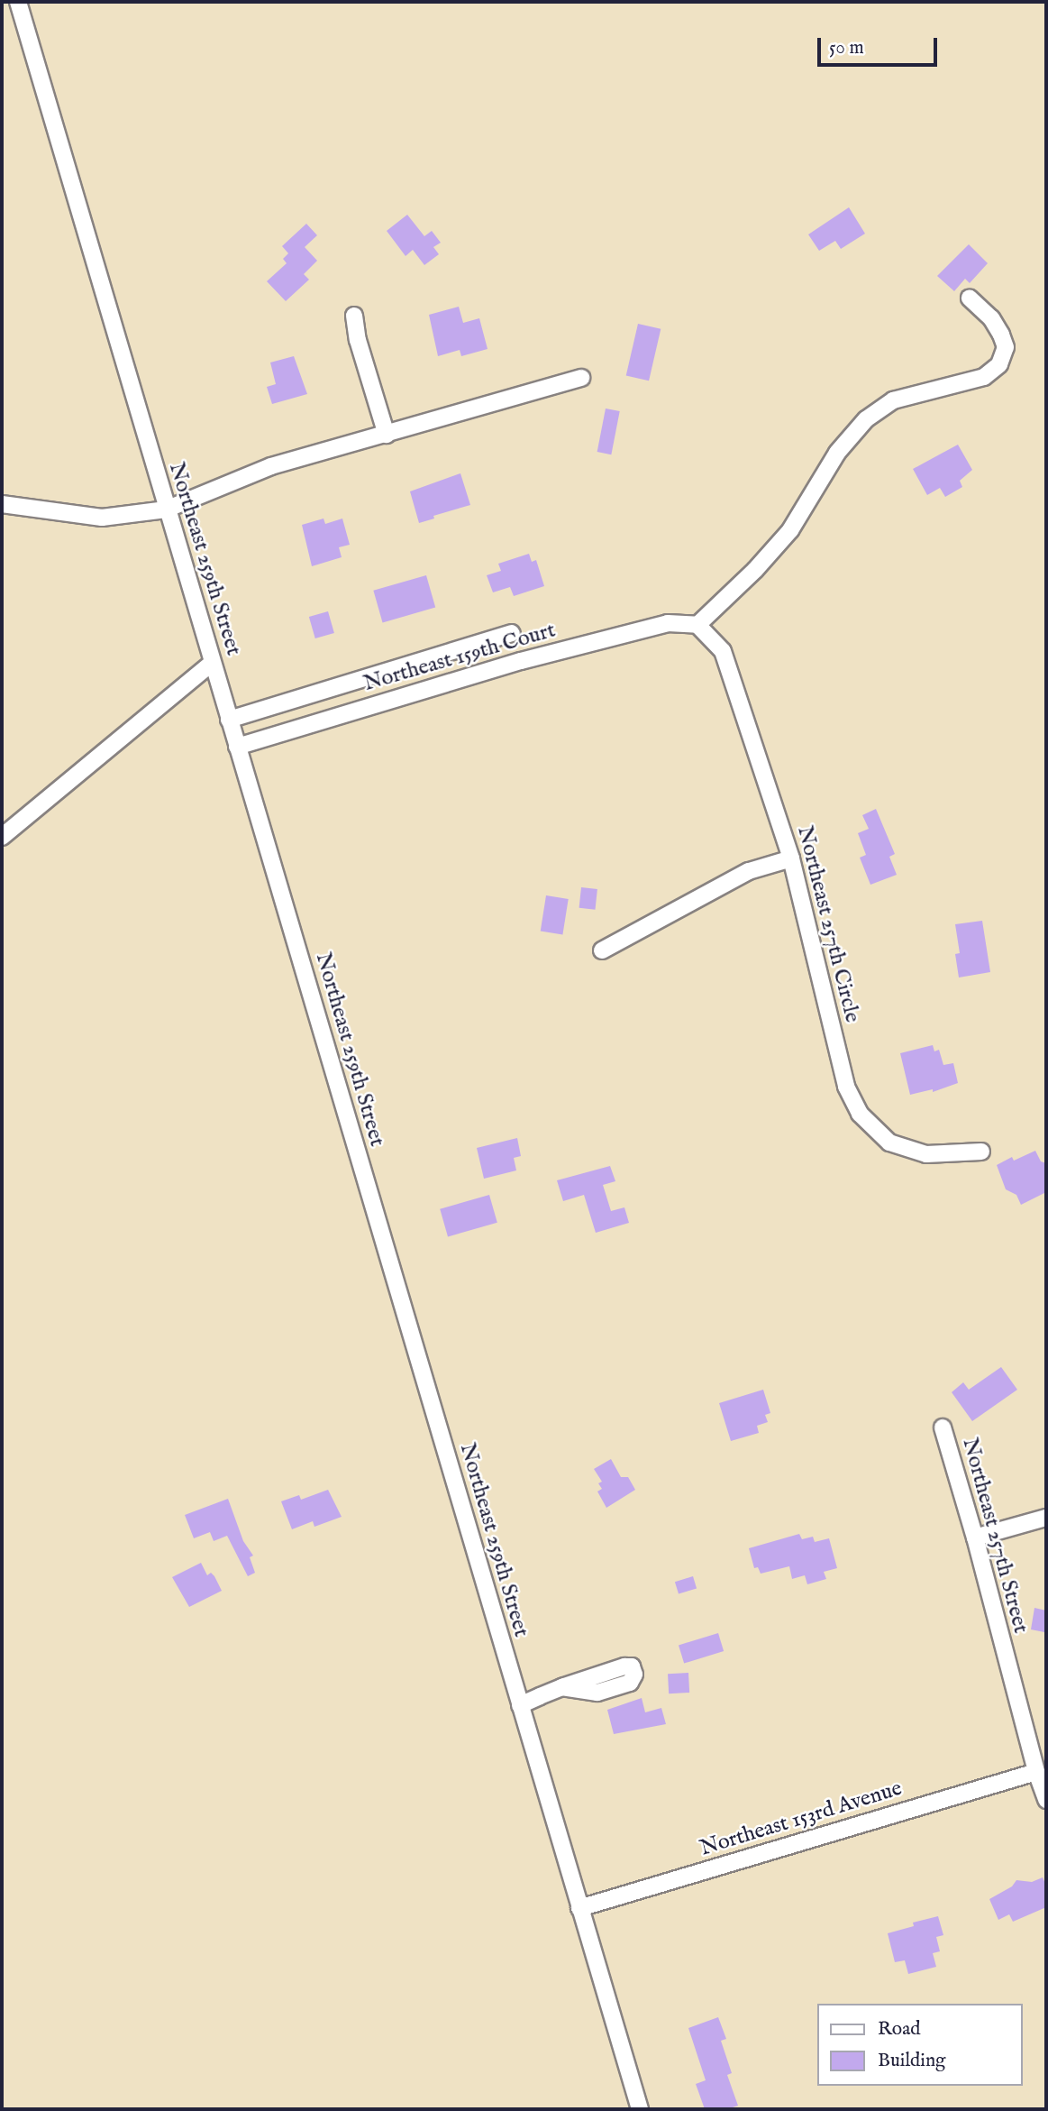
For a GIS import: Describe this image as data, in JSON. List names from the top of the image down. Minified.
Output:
{"streets":{"street":["Northeast 259th Street","Northeast 159th Court","Northeast 257th Circle","Northeast 257th Street","Northeast 153rd Avenue"]},"crossings":[["Northeast 259th Street","Northeast 159th Court"],["Northeast 259th Street","Northeast 153rd Avenue"],["Northeast 159th Court","Northeast 257th Circle"],["Northeast 257th Street","Northeast 153rd Avenue"]],"legend":["Road","Building"],"scale_bar":"50 m"}
